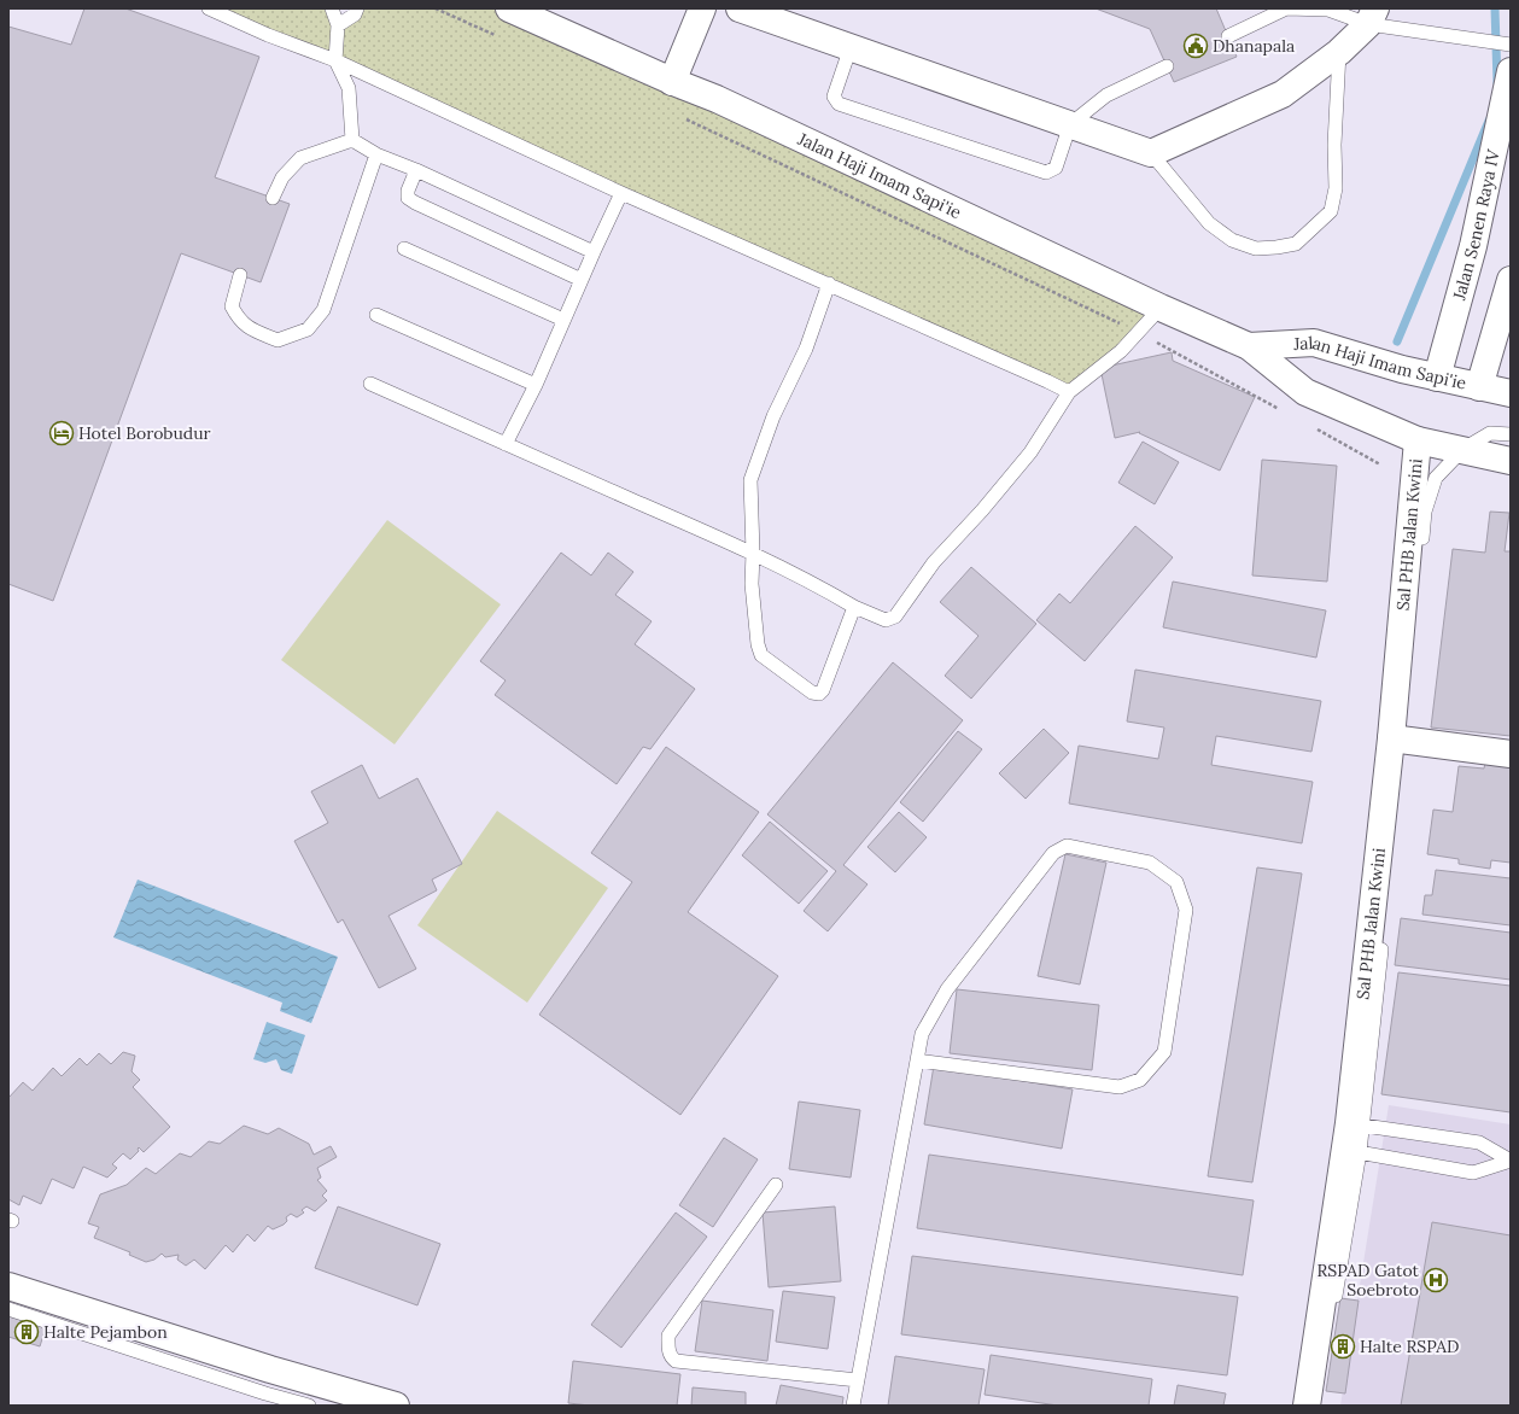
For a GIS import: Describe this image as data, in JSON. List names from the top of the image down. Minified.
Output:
{"streets":{"street":["Jalan Haji Imam Sapi'ie","Jalan Senen Raya IV","Sal PHB Jalan Kwini"]},"crossings":[["Jalan Haji Imam Sapi'ie","Jalan Senen Raya IV"],["Jalan Haji Imam Sapi'ie","Sal PHB Jalan Kwini"]],"places":{"public building":["Dhanapala"],"hotel":["Hotel Borobudur"],"hospital":["RSPAD Gatot Soebroto"],"building":["Halte Pejambon","Halte RSPAD"]}}
